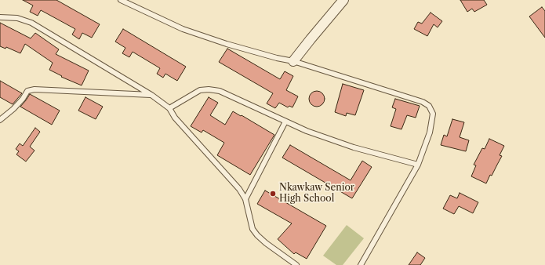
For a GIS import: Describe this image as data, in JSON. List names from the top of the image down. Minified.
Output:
{"places":["Nkawkaw Senior High School"]}
